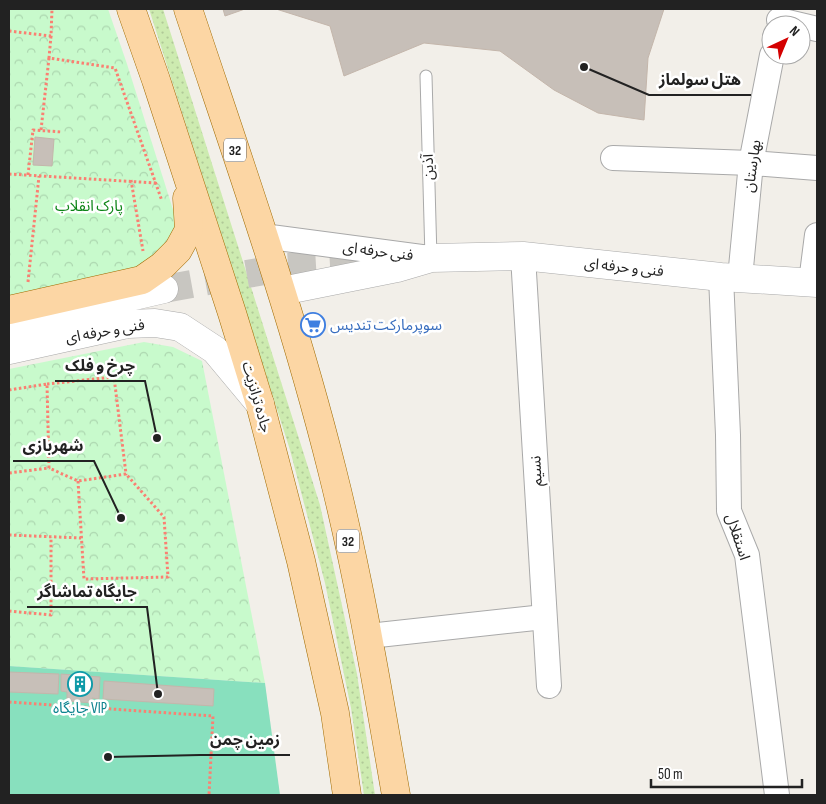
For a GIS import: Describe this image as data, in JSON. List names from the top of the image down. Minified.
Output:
{"streets":{"main road":["32","جاده ترانزیت"],"street":["بهارستان","فنی حرفه ای","فنی و حرفه ای","نسيم","استقلال"],"lane":["آذین"]},"crossings":[["32","فنی حرفه ای"],["بهارستان","فنی و حرفه ای"],["بهارستان","استقلال"],["آذین","فنی حرفه ای"],["آذین","فنی و حرفه ای"],["فنی حرفه ای","فنی و حرفه ای"],["فنی و حرفه ای","جاده ترانزیت"],["فنی و حرفه ای","نسيم"],["فنی و حرفه ای","استقلال"]],"parks":["پارک انقلاب"],"places":{"other":["هتل سولماز","چرخ و فلک","شهربازی","جایگاه تماشاگر","زمین چمن"],"supermarket":["سوپرمارکت تندیس"],"building":["جایگاه VIP"]},"scale_bar":"50 m","north":"top right"}
